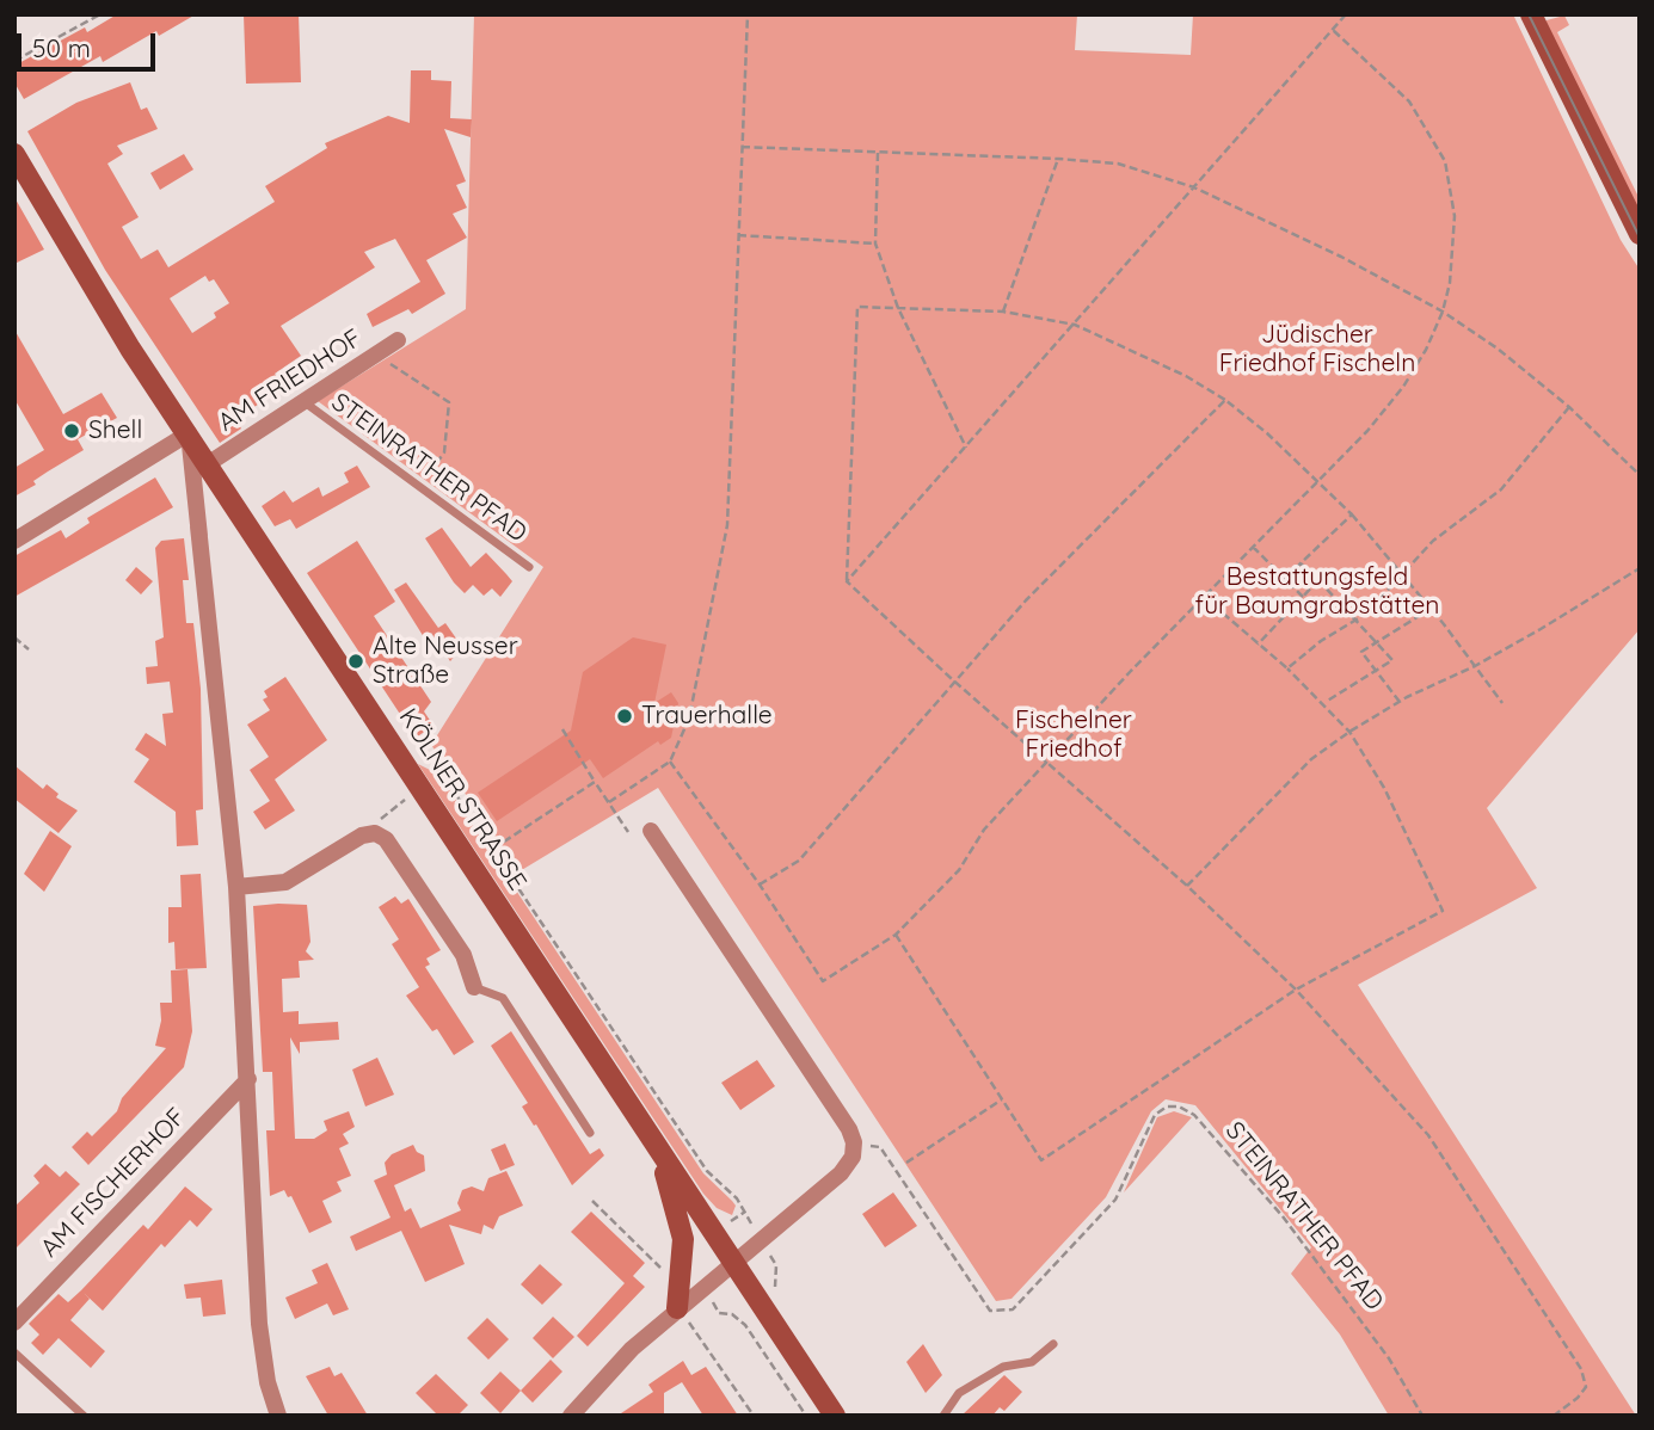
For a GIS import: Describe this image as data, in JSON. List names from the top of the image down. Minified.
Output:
{"streets":{"main road":["KÖLNER STRASSE"],"street":["AM FRIEDHOF","AM FISCHERHOF"],"lane":["STEINRATHER PFAD"]},"crossings":[["AM FRIEDHOF","STEINRATHER PFAD"],["AM FRIEDHOF","KÖLNER STRASSE"]],"parks":["Jüdischer Friedhof Fischeln","Bestattungsfeld für Baumgrabstätten","Fischelner Friedhof"],"places":["Shell","Alte Neusser Straße","Trauerhalle"],"scale_bar":"50 m"}
